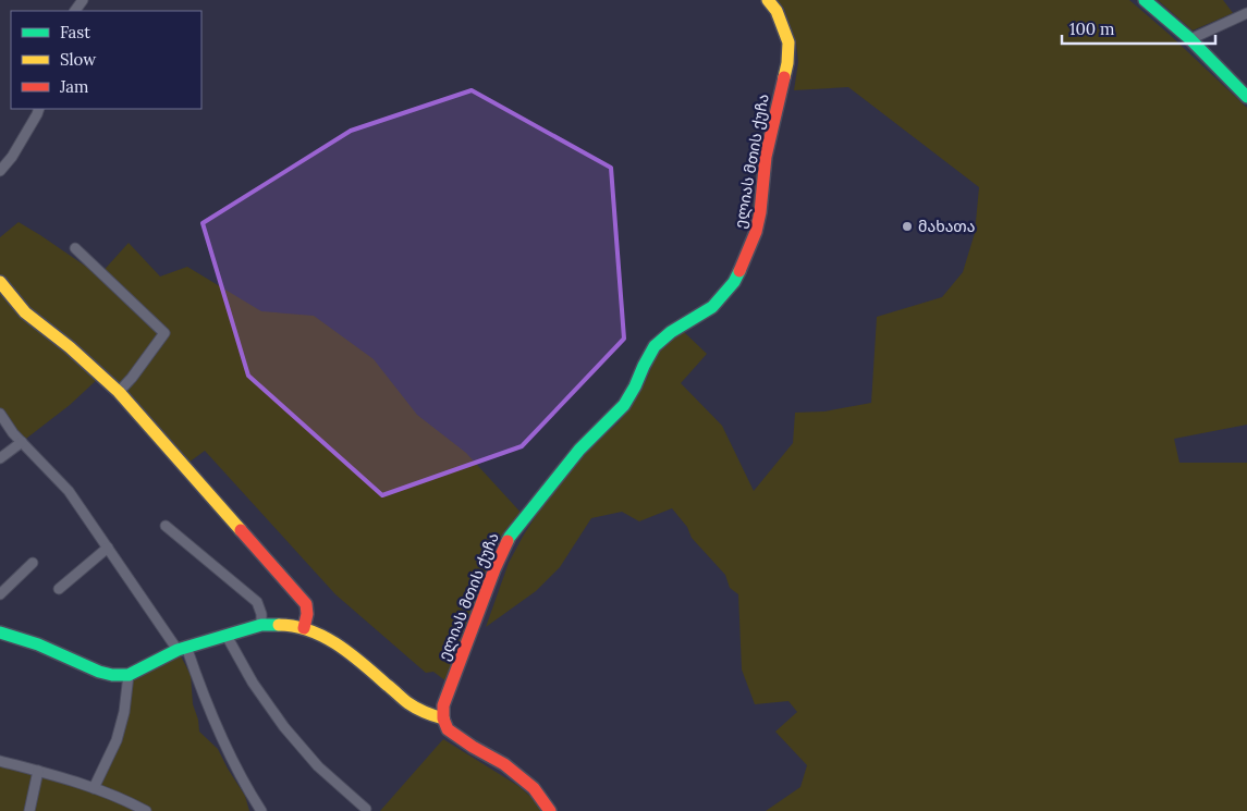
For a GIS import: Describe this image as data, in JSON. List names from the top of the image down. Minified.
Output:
{"streets":{"street":["ელიას მთის ქუჩა"]},"places":["მახათა"],"legend":["Fast","Slow","Jam"],"scale_bar":"100 m"}
